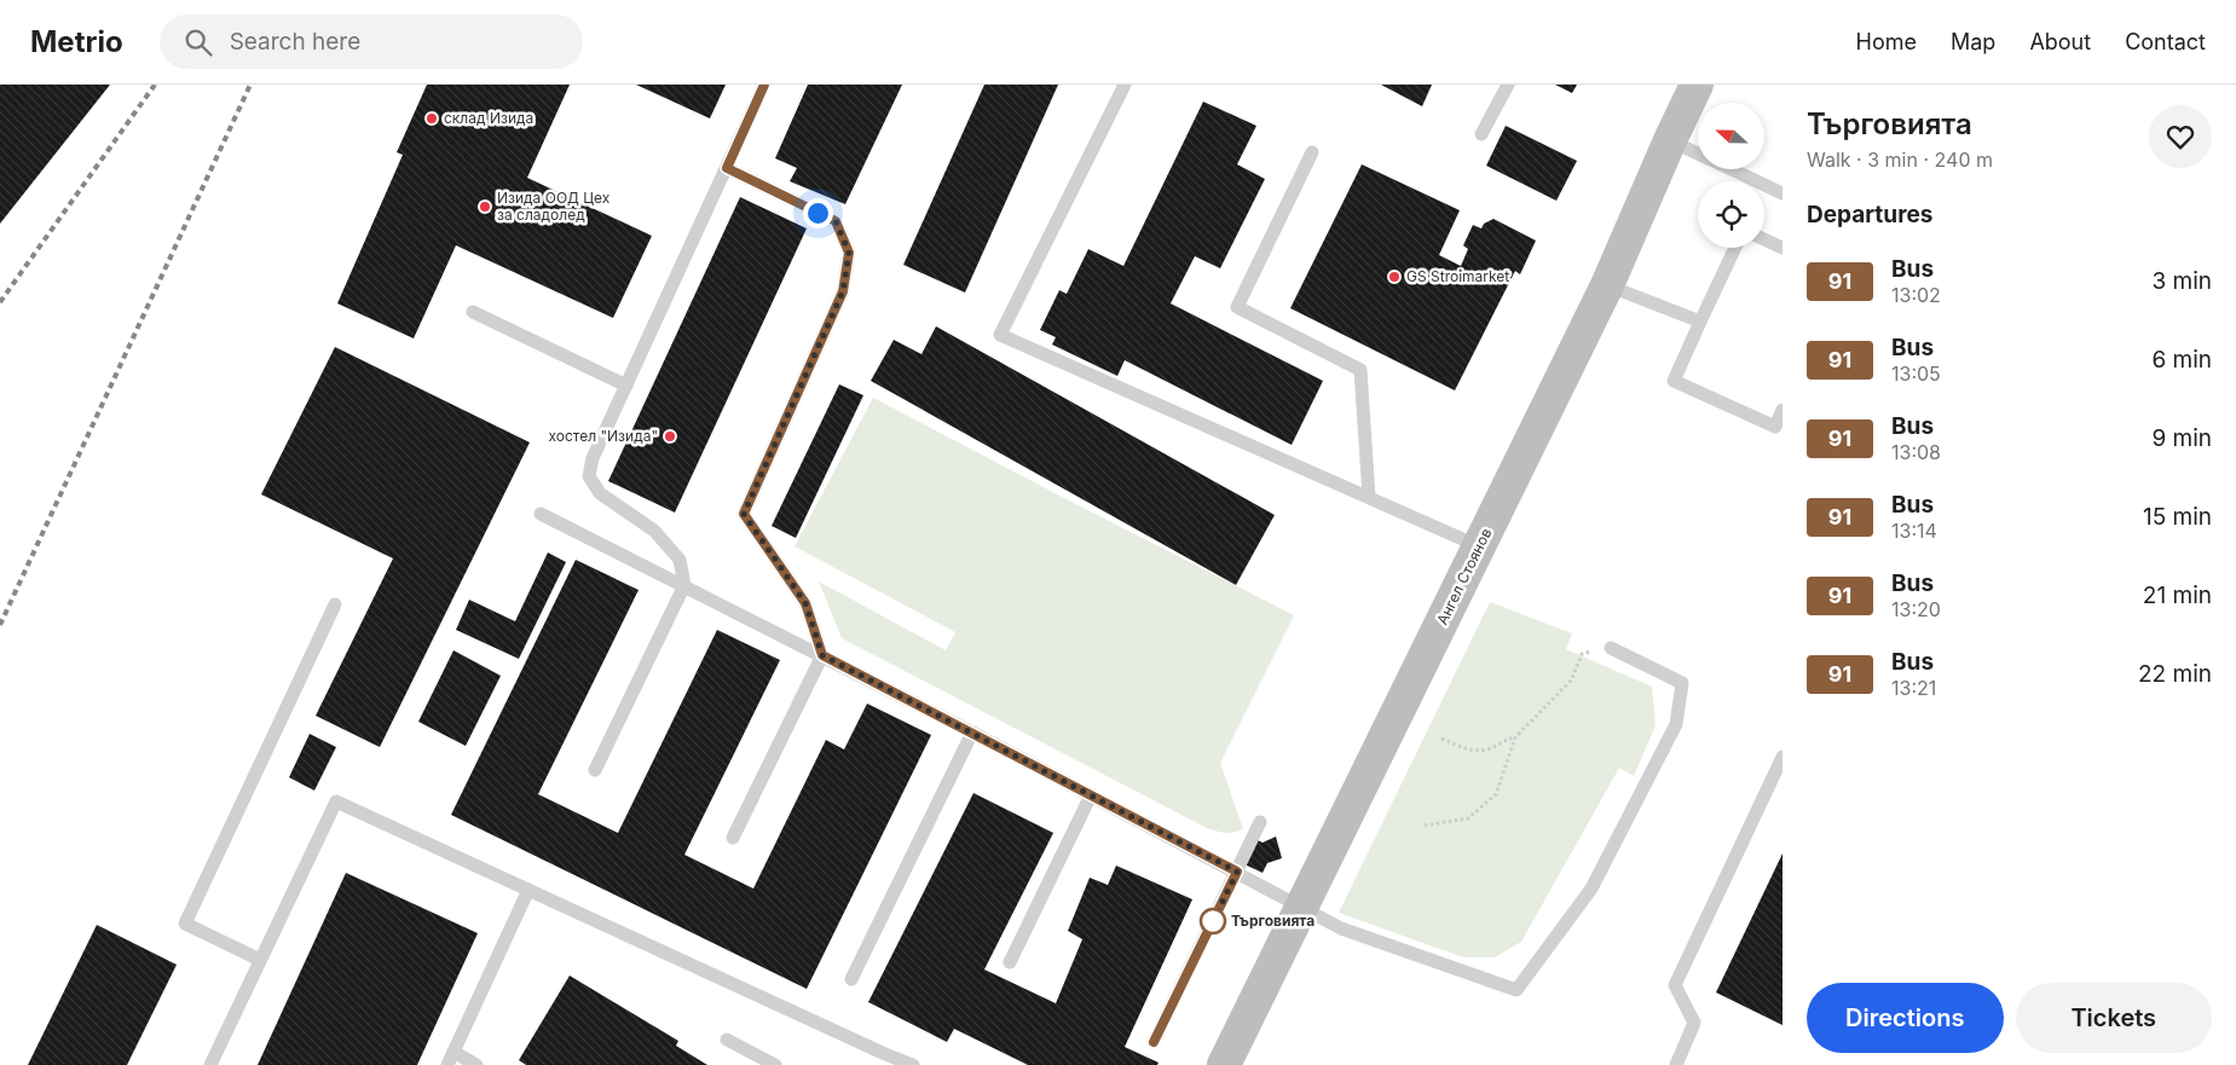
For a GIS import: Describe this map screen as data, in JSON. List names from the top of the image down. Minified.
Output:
{"streets":{"street":["Ангел Стоянов"]},"places":["склад Изида","Изида ООД Цех за сладолед","GS Stroimarket","хостел \"Изида\"","Търговията"],"lines":["bus line 91"],"north":"left","page":{"header":"Metrio","search":"Search here","nav":["Home","Map","About","Contact"],"heading":[["Търговията","Walk · 3 min · 240 m"],"Departures"],"list":[{"mark":"91","name":"Bus","note":"13:02","value":"3 min"},{"mark":"91","name":"Bus","note":"13:05","value":"6 min"},{"mark":"91","name":"Bus","note":"13:08","value":"9 min"},{"mark":"91","name":"Bus","note":"13:14","value":"15 min"},{"mark":"91","name":"Bus","note":"13:20","value":"21 min"},{"mark":"91","name":"Bus","note":"13:21","value":"22 min"}],"buttons":["Directions","Tickets"]}}
